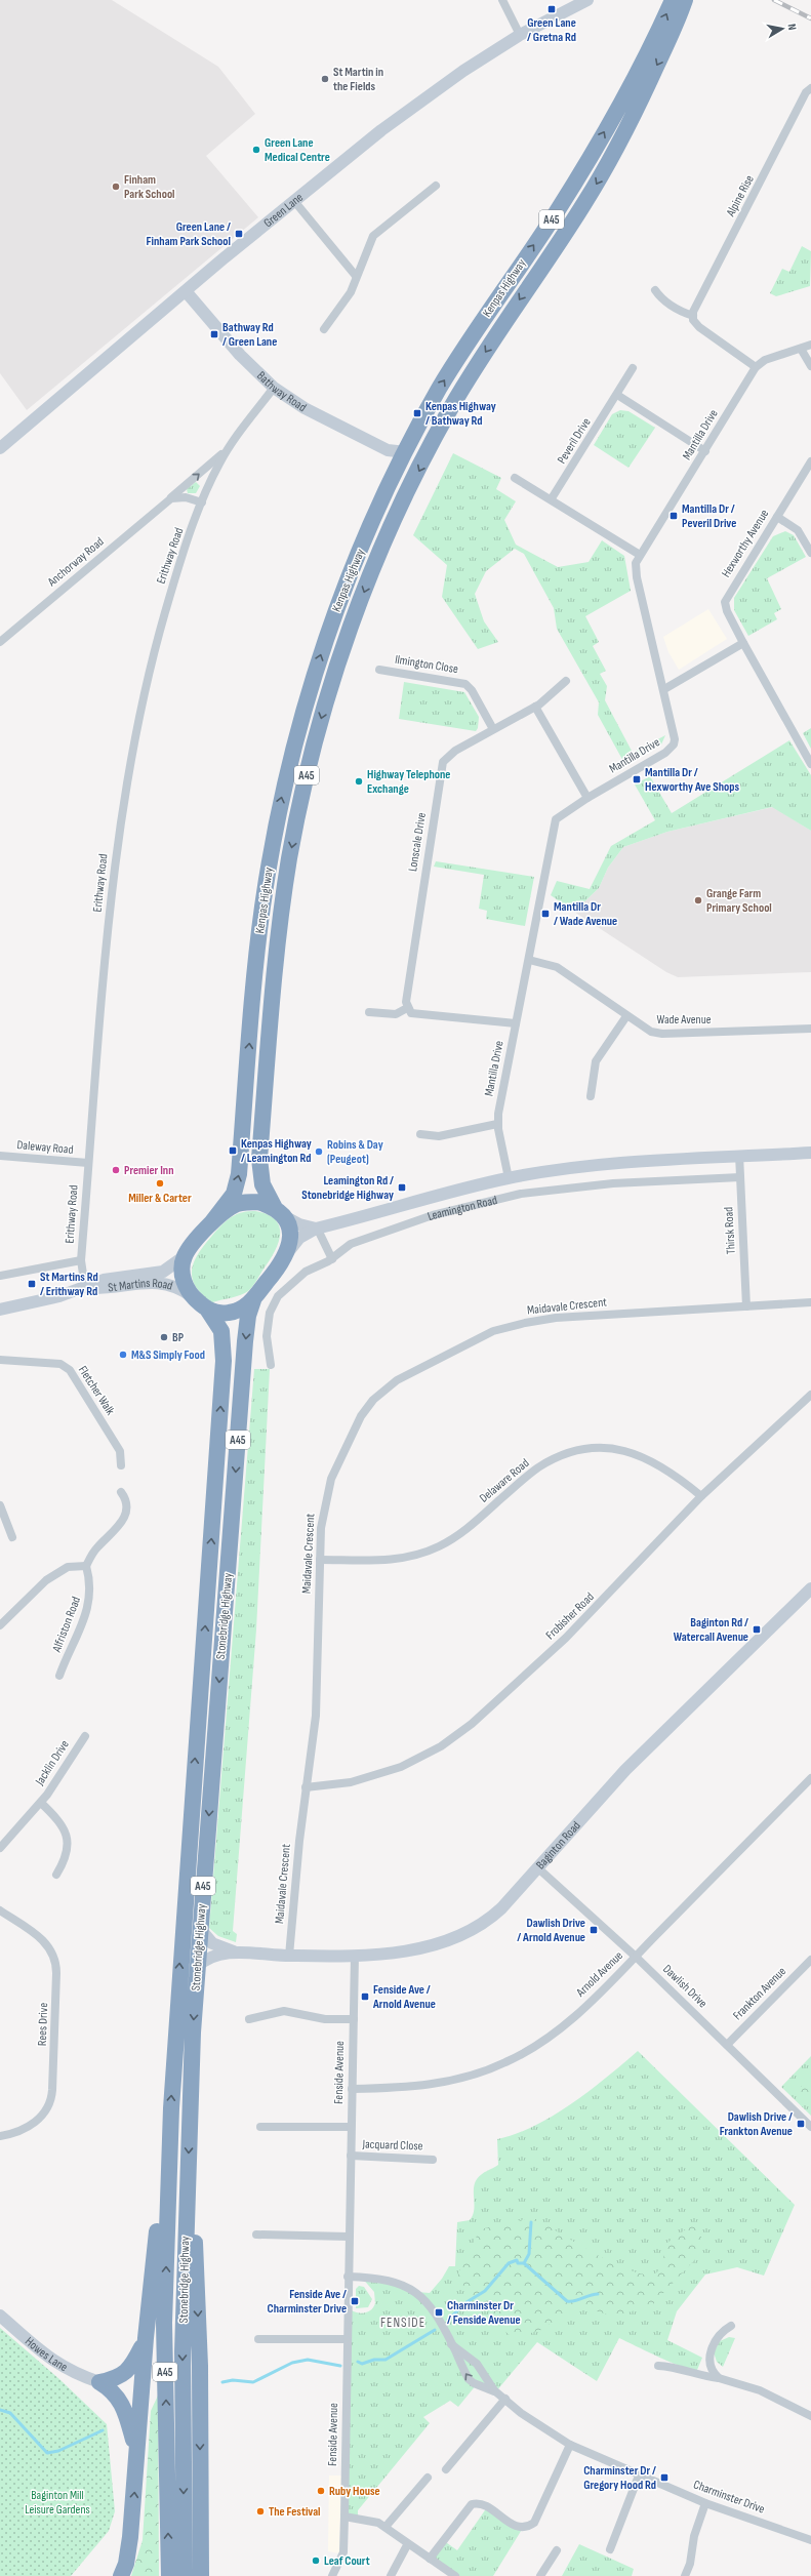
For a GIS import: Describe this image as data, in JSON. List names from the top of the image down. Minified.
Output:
{"streets":{"highway":["A45","Kenpas Highway","Stonebridge Highway"],"street":["Alpine Rise","Green Lane","Bathway Road","Mantilla Drive","Peveril Drive","Hexworthy Avenue","Erithway Road","Anchorway Road","Ilmington Close","Lonscale Drive","Wade Avenue","Daleway Road","Leamington Road","Thirsk Road","St Martins Road","Maidavale Crescent","Fletcher Walk","Delaware Road","Frobisher Road","Alfriston Road","Jacklin Drive","Baginton Road","Arnold Avenue","Dawlish Drive","Frankton Avenue","Rees Drive","Fenside Avenue","Jacquard Close","Howes Lane","Charminster Drive"]},"crossings":[["Green Lane","Bathway Road"],["A45","Stonebridge Highway"],["Kenpas Highway","Bathway Road"],["Kenpas Highway","Leamington Road"],["Kenpas Highway","St Martins Road"],["Kenpas Highway","Stonebridge Highway"],["Bathway Road","Anchorway Road"],["Mantilla Drive","Wade Avenue"],["Mantilla Drive","Leamington Road"],["Erithway Road","Anchorway Road"],["Erithway Road","Daleway Road"],["Erithway Road","St Martins Road"],["Ilmington Close","Lonscale Drive"],["Leamington Road","Thirsk Road"],["Leamington Road","St Martins Road"],["Leamington Road","Stonebridge Highway"],["Thirsk Road","Maidavale Crescent"],["St Martins Road","Stonebridge Highway"],["Maidavale Crescent","Delaware Road"],["Maidavale Crescent","Frobisher Road"],["Maidavale Crescent","Baginton Road"],["Delaware Road","Frobisher Road"],["Stonebridge Highway","Baginton Road"],["Baginton Road","Dawlish Drive"],["Baginton Road","Fenside Avenue"],["Arnold Avenue","Dawlish Drive"],["Arnold Avenue","Fenside Avenue"],["Dawlish Drive","Frankton Avenue"],["Fenside Avenue","Jacquard Close"],["Fenside Avenue","Charminster Drive"]],"districts":["FENSIDE"],"parks":["Baginton Mill Leisure Gardens"],"places":{"transit":["Green Lane / Gretna Rd","Green Lane / Finham Park School","Bathway Rd / Green Lane","Kenpas Highway / Bathway Rd","Mantilla Dr / Peveril Drive","Mantilla Dr / Hexworthy Ave Shops","Mantilla Dr / Wade Avenue","Kenpas Highway / Leamington Rd","Leamington Rd / Stonebridge Highway","St Martins Rd / Erithway Rd","Baginton Rd / Watercall Avenue","Dawlish Drive / Arnold Avenue","Fenside Ave / Arnold Avenue","Dawlish Drive / Frankton Avenue","Fenside Ave / Charminster Drive","Charminster Dr / Fenside Avenue","Charminster Dr / Gregory Hood Rd"],"other":["St Martin in the Fields","Green Lane Medical Centre","Finham Park School","Highway Telephone Exchange","Grange Farm Primary School","Robins & Day (Peugeot)","Premier Inn","Miller & Carter","BP","M&S Simply Food","Ruby House","The Festival","Leaf Court"]},"north":"right"}
